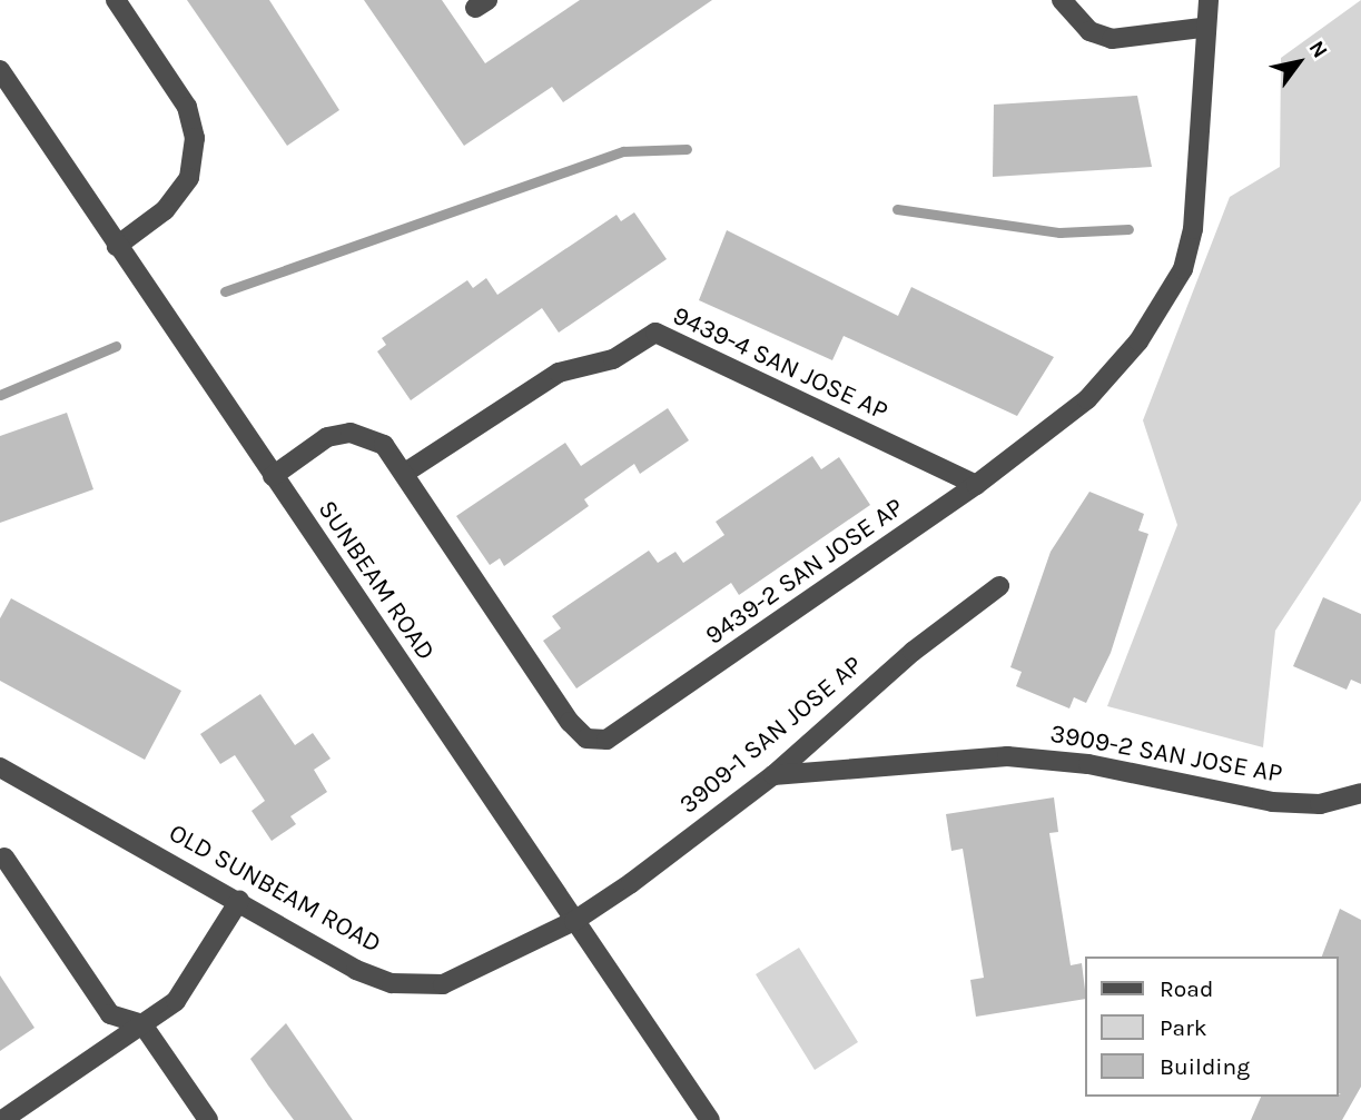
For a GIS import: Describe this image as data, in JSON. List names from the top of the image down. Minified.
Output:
{"streets":{"street":["9439-4 SAN JOSE AP","9439-2 SAN JOSE AP","SUNBEAM ROAD","3909-1 SAN JOSE AP","3909-2 SAN JOSE AP","OLD SUNBEAM ROAD"]},"crossings":[["9439-4 SAN JOSE AP","9439-2 SAN JOSE AP"],["9439-2 SAN JOSE AP","SUNBEAM ROAD"],["SUNBEAM ROAD","3909-1 SAN JOSE AP"],["SUNBEAM ROAD","OLD SUNBEAM ROAD"],["3909-1 SAN JOSE AP","3909-2 SAN JOSE AP"],["3909-1 SAN JOSE AP","OLD SUNBEAM ROAD"]],"legend":["Road","Park","Building"],"north":"top right"}
